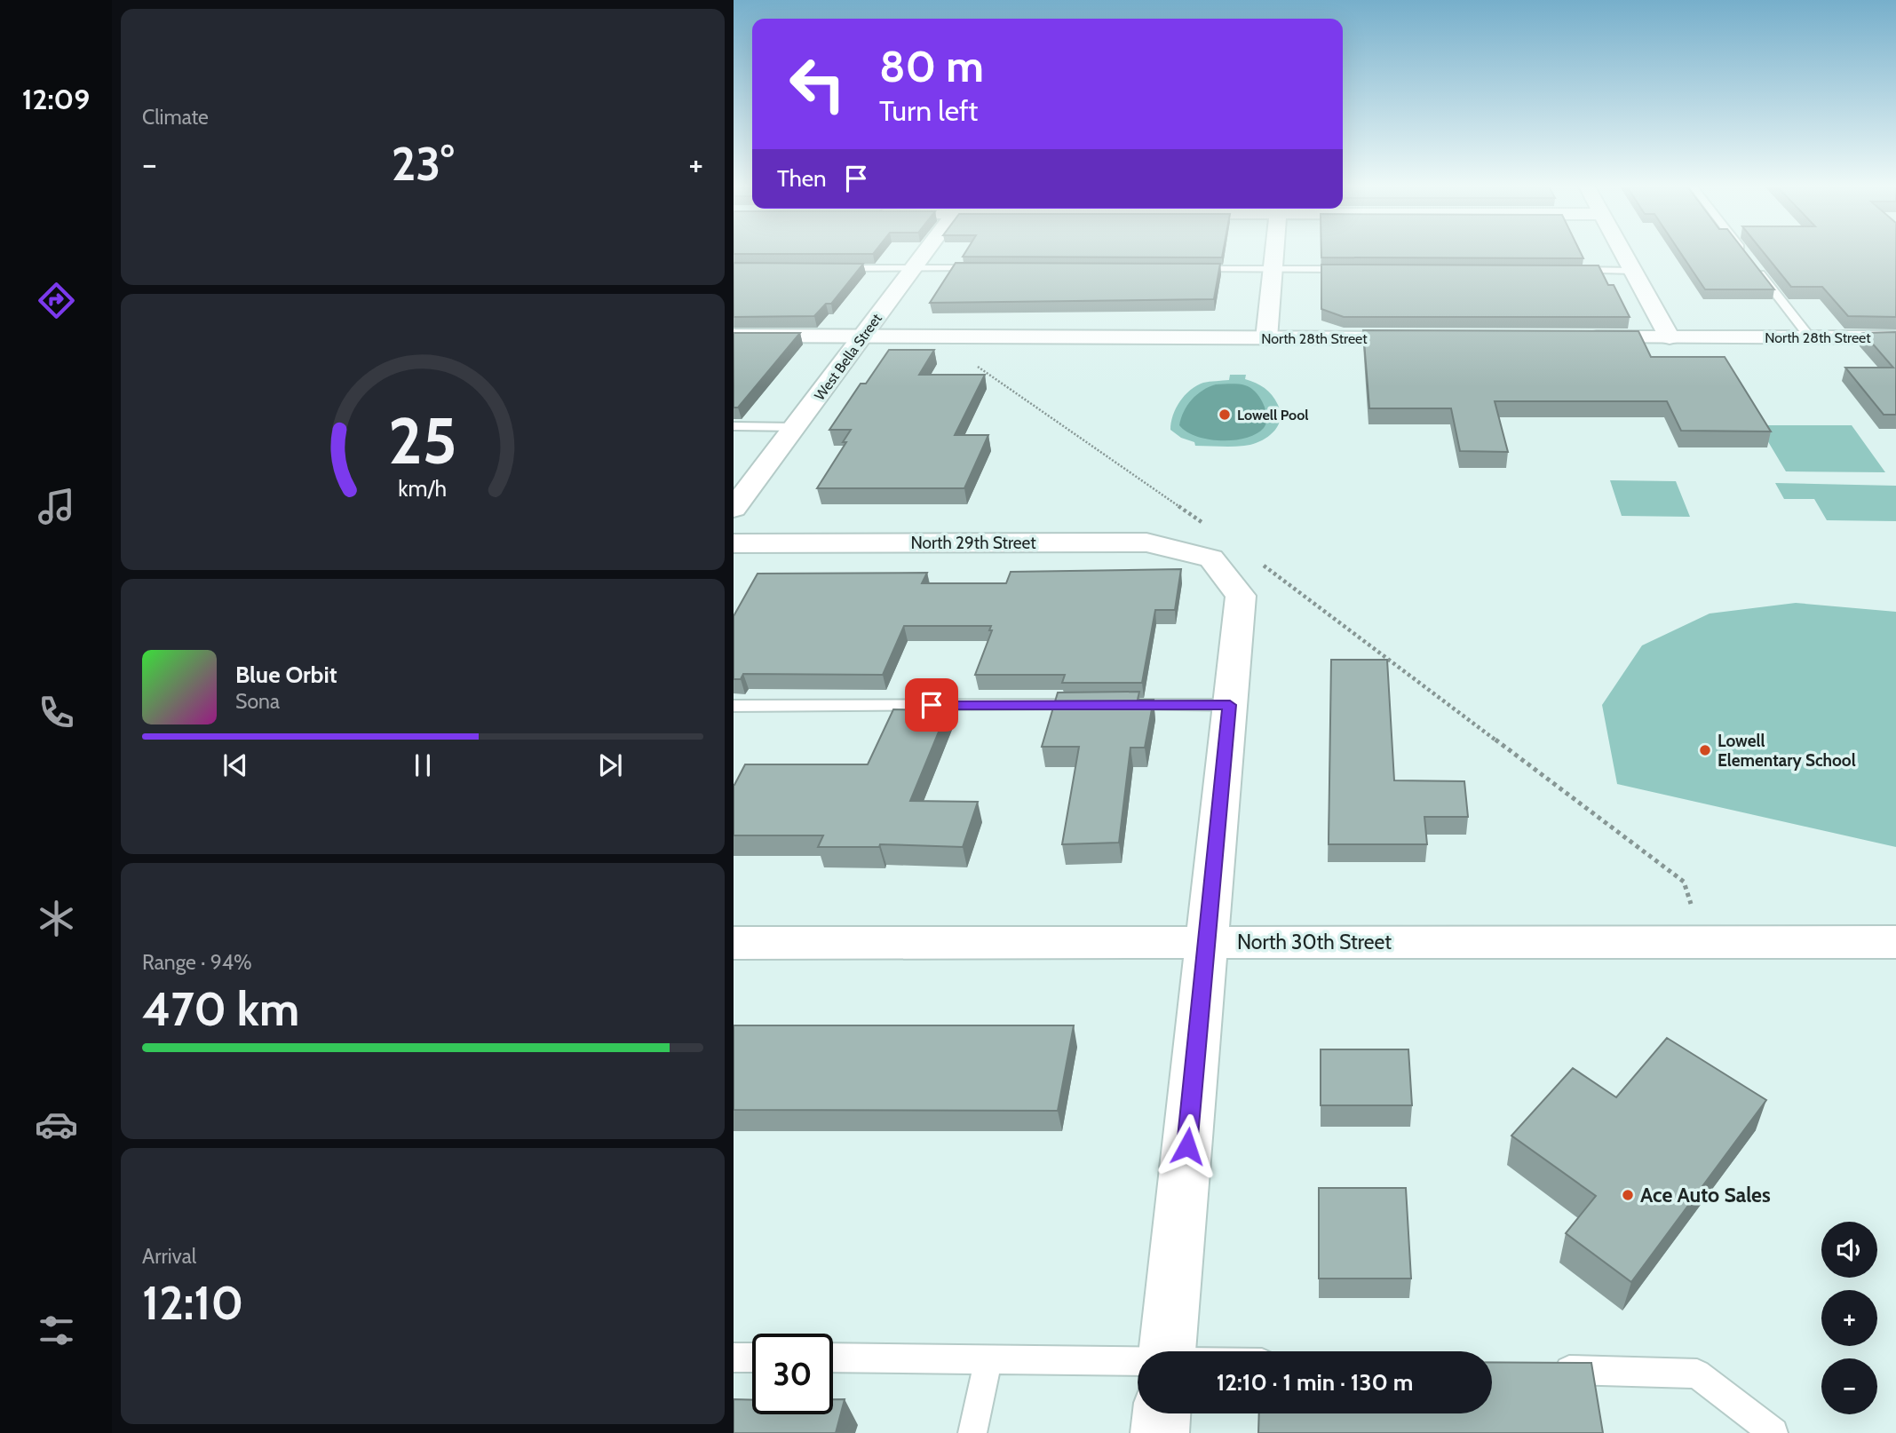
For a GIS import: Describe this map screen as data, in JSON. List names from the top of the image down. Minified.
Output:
{"streets":{"street":["North 28th Street","West Bella Street","North 29th Street","North 30th Street"]},"crossings":[["North 28th Street","West Bella Street"]],"places":["Lowell Pool","Lowell Elementary School","Ace Auto Sales"],"page":{"tabs":"12:09","tile":["Climate",["Range · 94%","470 km"],["Arrival","12:10"]],"turn":["80 m","Turn left"],"heat":["−","23°","+"],"then":"Then","song":["Blue Orbit","Sona"],"map_buttons":["+","−"],"limit":"30","trip":"12:10 · 1 min · 130 m","gauge":["25","km/h"]}}
